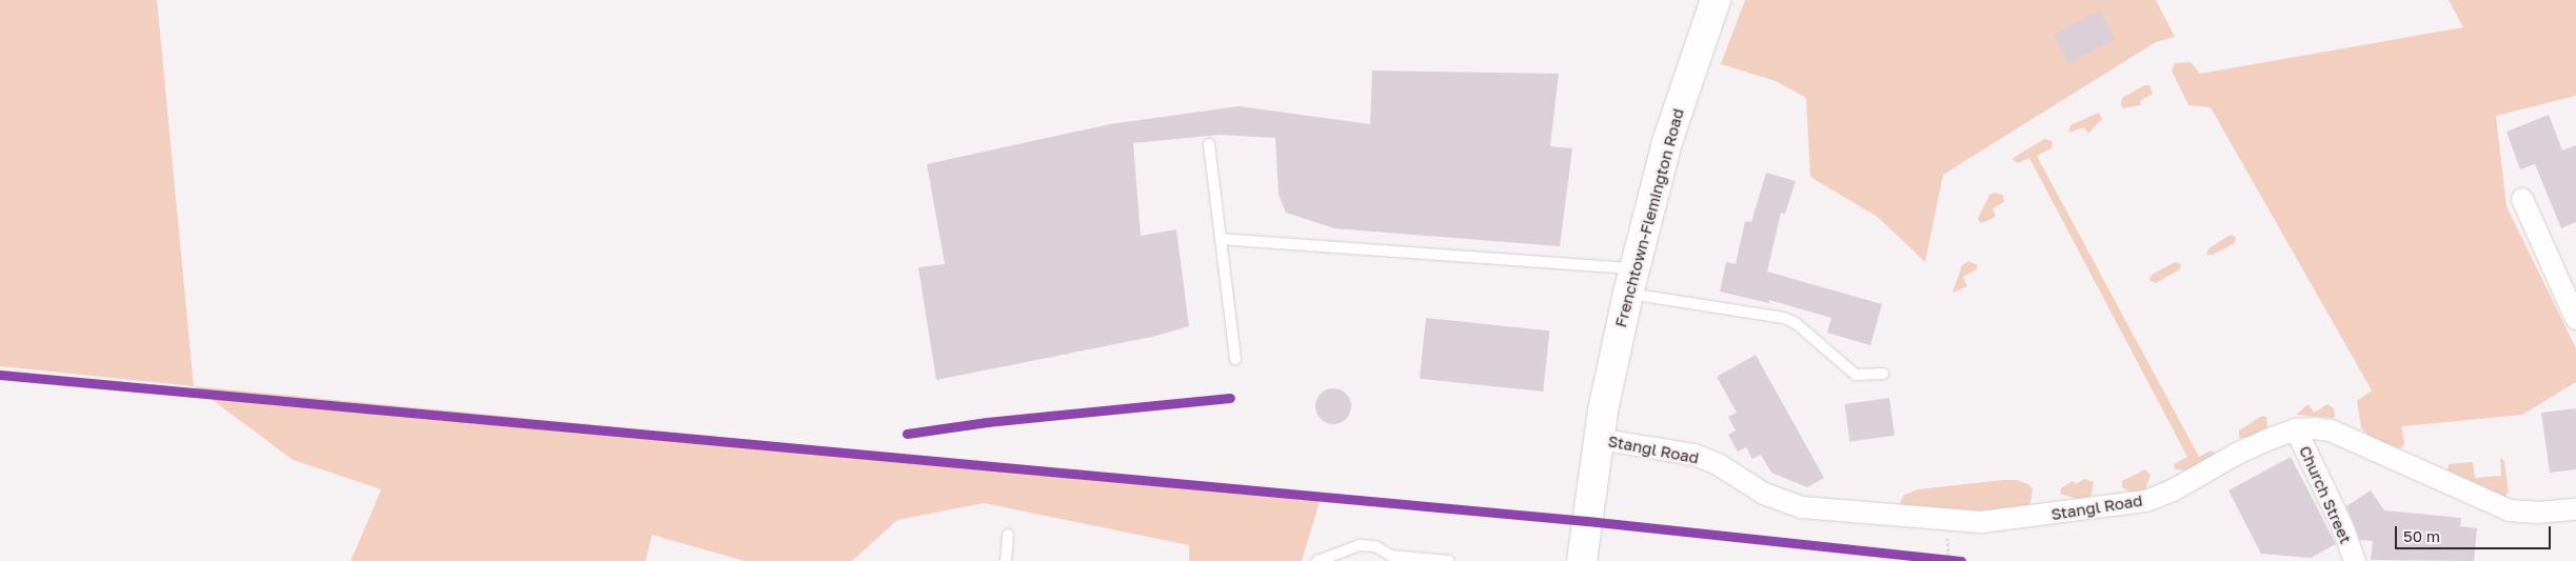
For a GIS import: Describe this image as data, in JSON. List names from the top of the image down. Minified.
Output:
{"streets":{"main road":["Frenchtown-Flemington Road"],"street":["Stangl Road","Church Street"]},"crossings":[["Frenchtown-Flemington Road","Stangl Road"],["Stangl Road","Church Street"]],"scale_bar":"50 m"}
